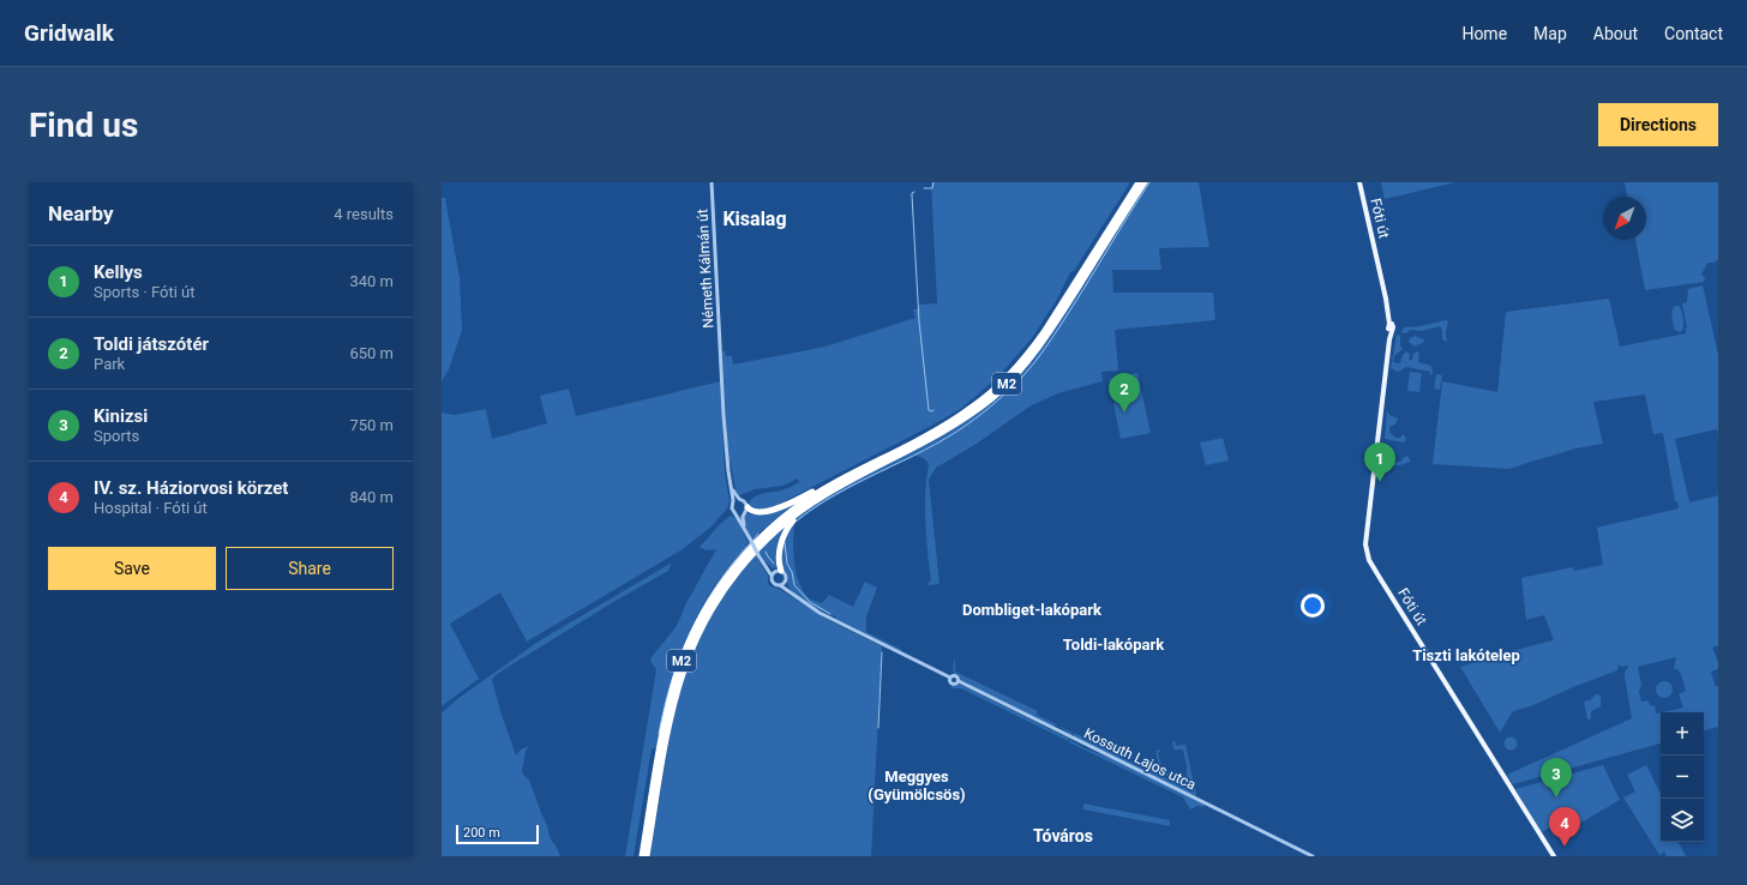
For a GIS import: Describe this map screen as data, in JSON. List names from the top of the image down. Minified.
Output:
{"streets":{"highway":["M2"],"main road":["Fóti út"],"street":["Németh Kálmán út","Kossuth Lajos utca"]},"districts":["Kisalag","Dombliget-lakópark","Toldi-lakópark","Tiszti lakótelep","Meggyes (Gyümölcsös)","Tóváros"],"scale_bar":"200 m","north":"bottom left","page":{"header":"Gridwalk","nav":["Home","Map","About","Contact"],"buttons":["Directions",["Save","Share"]],"title":"Find us","heading":["Nearby","4 results"],"list":[{"mark":"1","name":"Kellys","note":"Sports · Fóti út","value":"340 m"},{"mark":"2","name":"Toldi játszótér","note":"Park","value":"650 m"},{"mark":"3","name":"Kinizsi","note":"Sports","value":"750 m"},{"mark":"4","name":"IV. sz. Háziorvosi körzet","note":"Hospital · Fóti út","value":"840 m"}],"pins":["2","1","3","4"],"map_buttons":["+","−"],"scale":"200 m"}}
